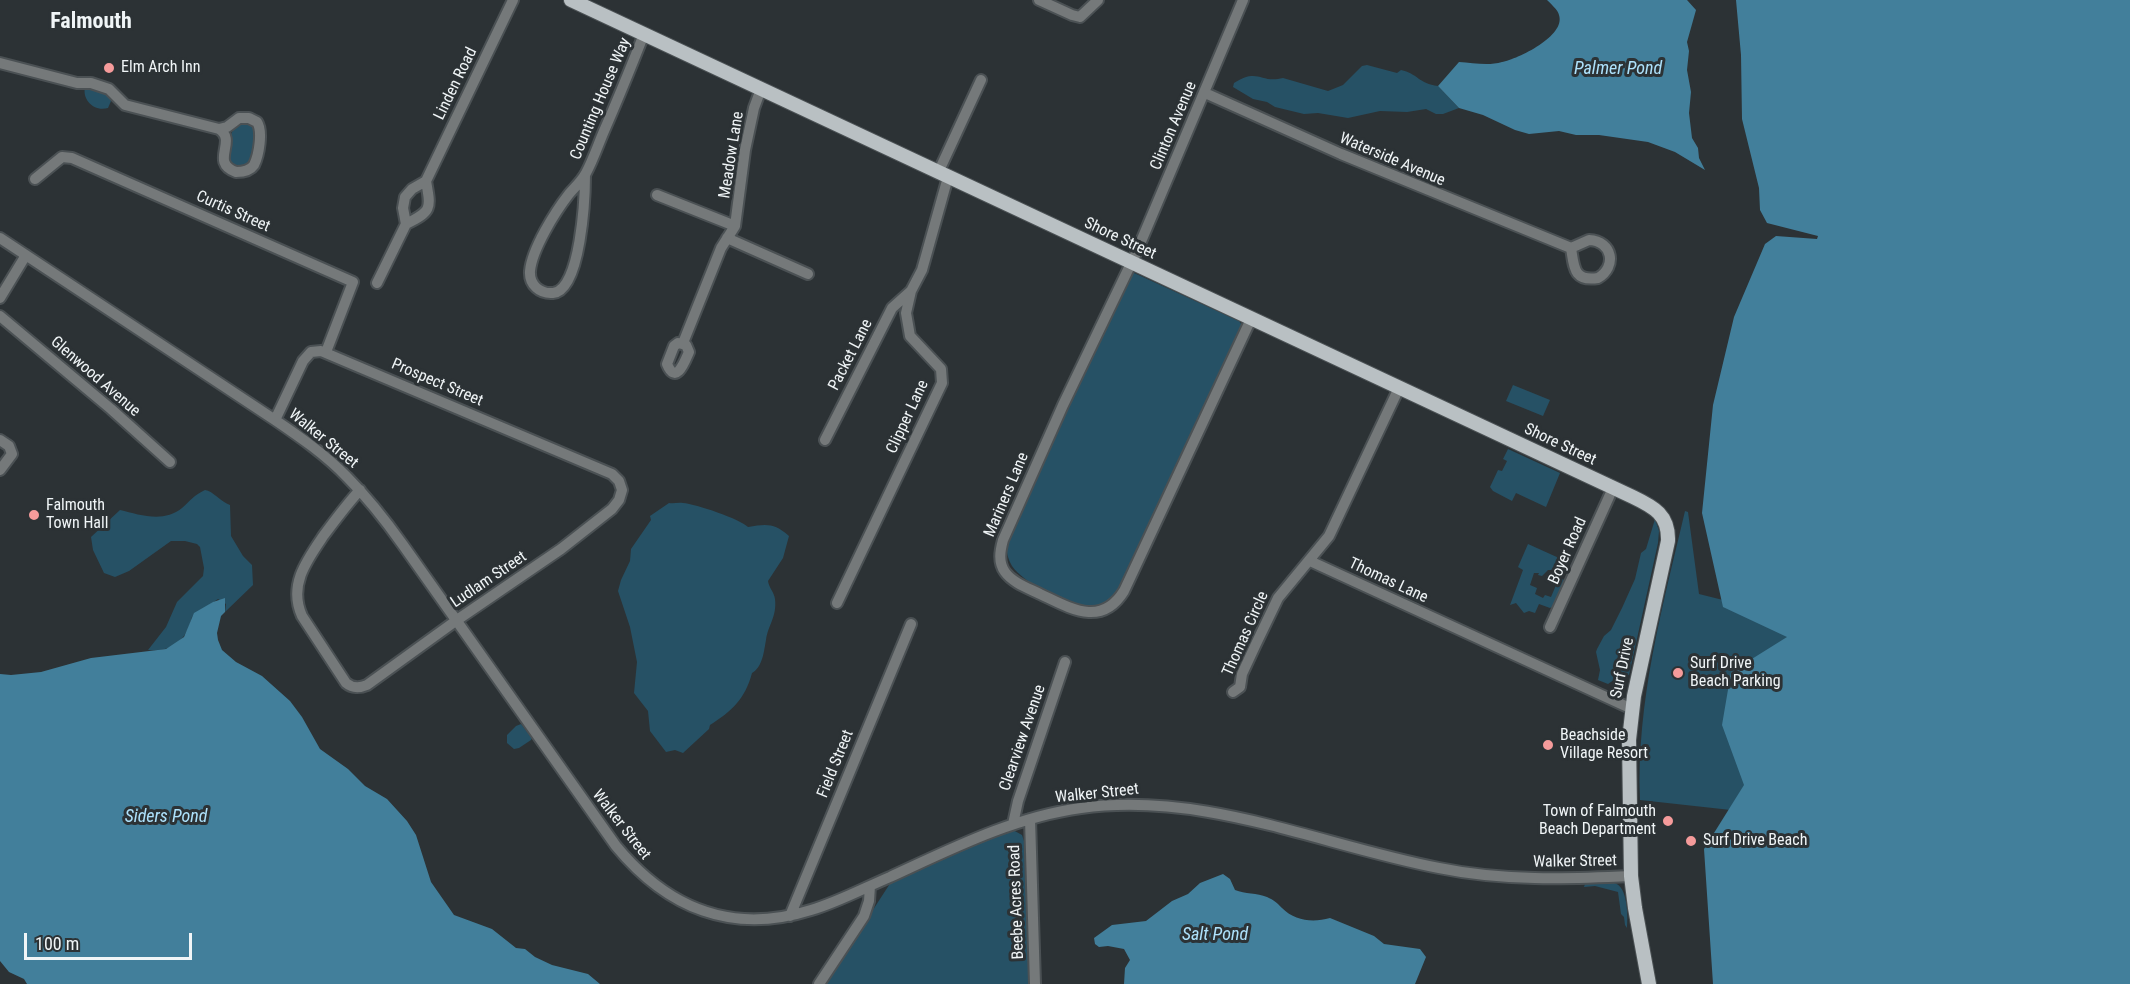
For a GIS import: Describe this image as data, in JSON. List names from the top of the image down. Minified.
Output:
{"streets":{"main road":["Shore Street","Surf Drive"],"street":["Linden Road","Counting House Way","Clinton Avenue","Meadow Lane","Waterside Avenue","Curtis Street","Packet Lane","Glenwood Avenue","Prospect Street","Clipper Lane","Walker Street","Mariners Lane","Boyer Road","Ludlam Street","Thomas Lane","Thomas Circle","Clearview Avenue","Field Street","Beebe Acres Road"]},"crossings":[["Counting House Way","Shore Street"],["Clinton Avenue","Waterside Avenue"],["Clinton Avenue","Shore Street"],["Clinton Avenue","Mariners Lane"],["Meadow Lane","Shore Street"],["Curtis Street","Prospect Street"],["Shore Street","Clipper Lane"],["Shore Street","Mariners Lane"],["Shore Street","Boyer Road"],["Shore Street","Surf Drive"],["Packet Lane","Clipper Lane"],["Prospect Street","Ludlam Street"],["Walker Street","Ludlam Street"],["Walker Street","Surf Drive"],["Walker Street","Clearview Avenue"],["Walker Street","Field Street"],["Walker Street","Beebe Acres Road"],["Thomas Lane","Thomas Circle"],["Thomas Lane","Surf Drive"]],"districts":["Falmouth"],"water":["Palmer Pond","Siders Pond","Salt Pond"],"places":["Elm Arch Inn","Falmouth Town Hall","Surf Drive Beach Parking","Beachside Village Resort","Town of Falmouth Beach Department","Surf Drive Beach"],"scale_bar":"100 m"}
